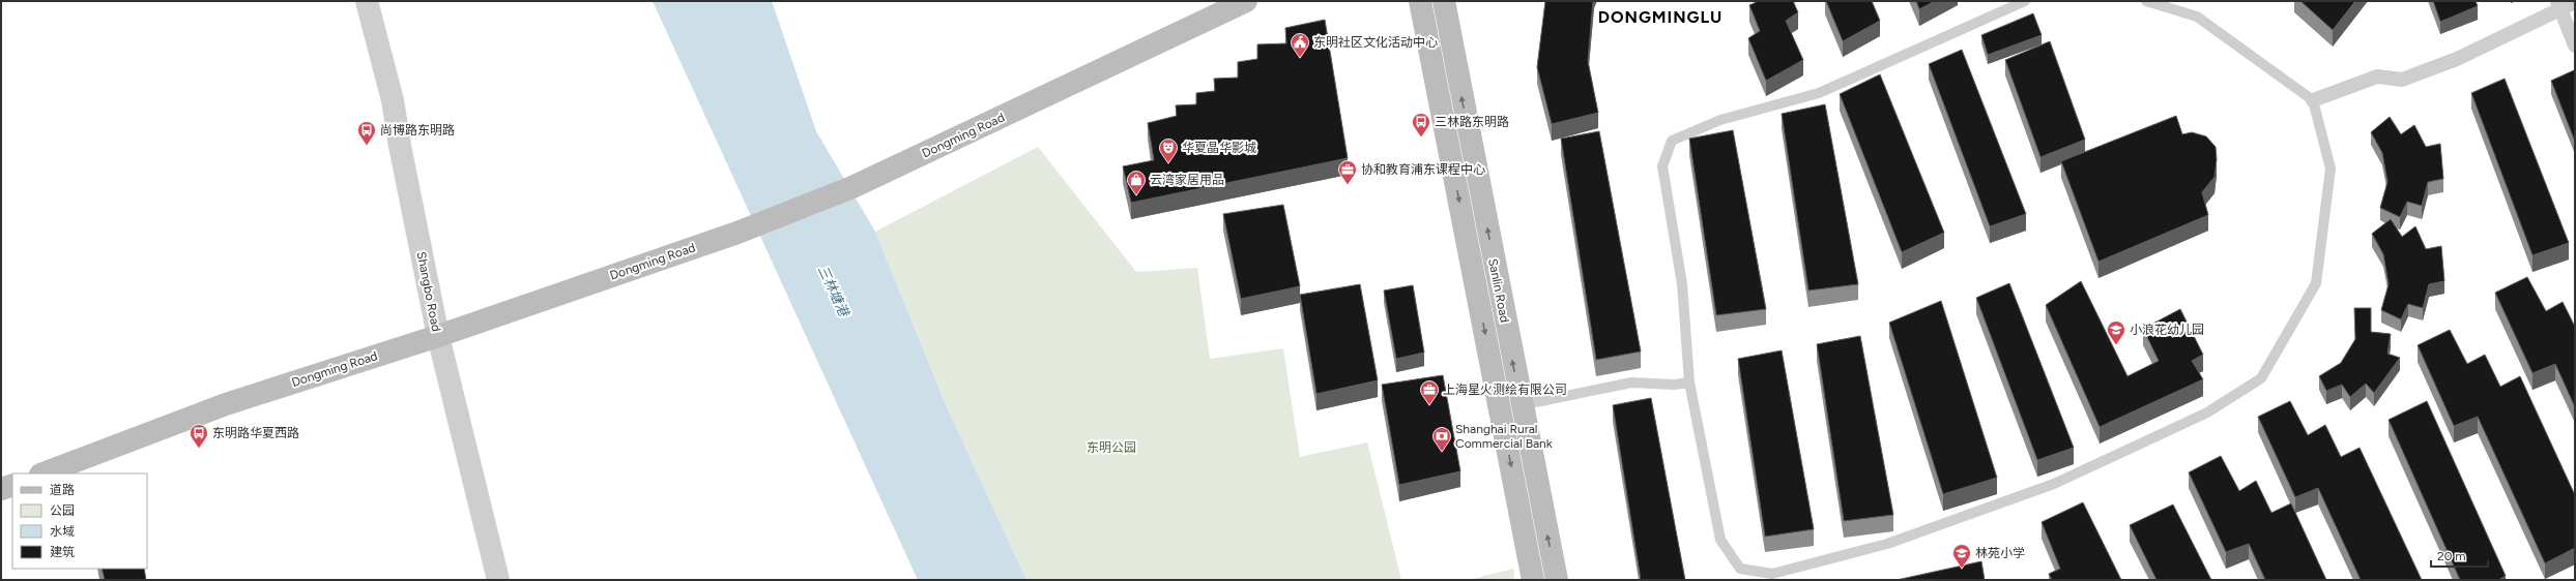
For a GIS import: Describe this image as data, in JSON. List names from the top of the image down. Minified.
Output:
{"streets":{"main road":["Dongming Road","Sanlin Road"],"street":["Shangbo Road"]},"crossings":[["Dongming Road","Shangbo Road"]],"districts":["DONGMINGLU"],"water":["三林塘港"],"parks":["东明公园"],"places":{"public building":["东明社区文化活动中心"],"bus stop":["三林路东明路","尚博路东明路","东明路华夏西路"],"theatre":["华夏晶华影城"],"office":["协和教育浦东课程中心","上海星火测绘有限公司"],"shop":["云湾家居用品"],"school or university":["小浪花幼儿园","林苑小学"],"bank":["Shanghai Rural Commercial Bank"]},"legend":["道路","公园","水域","建筑"],"scale_bar":"20 m"}
